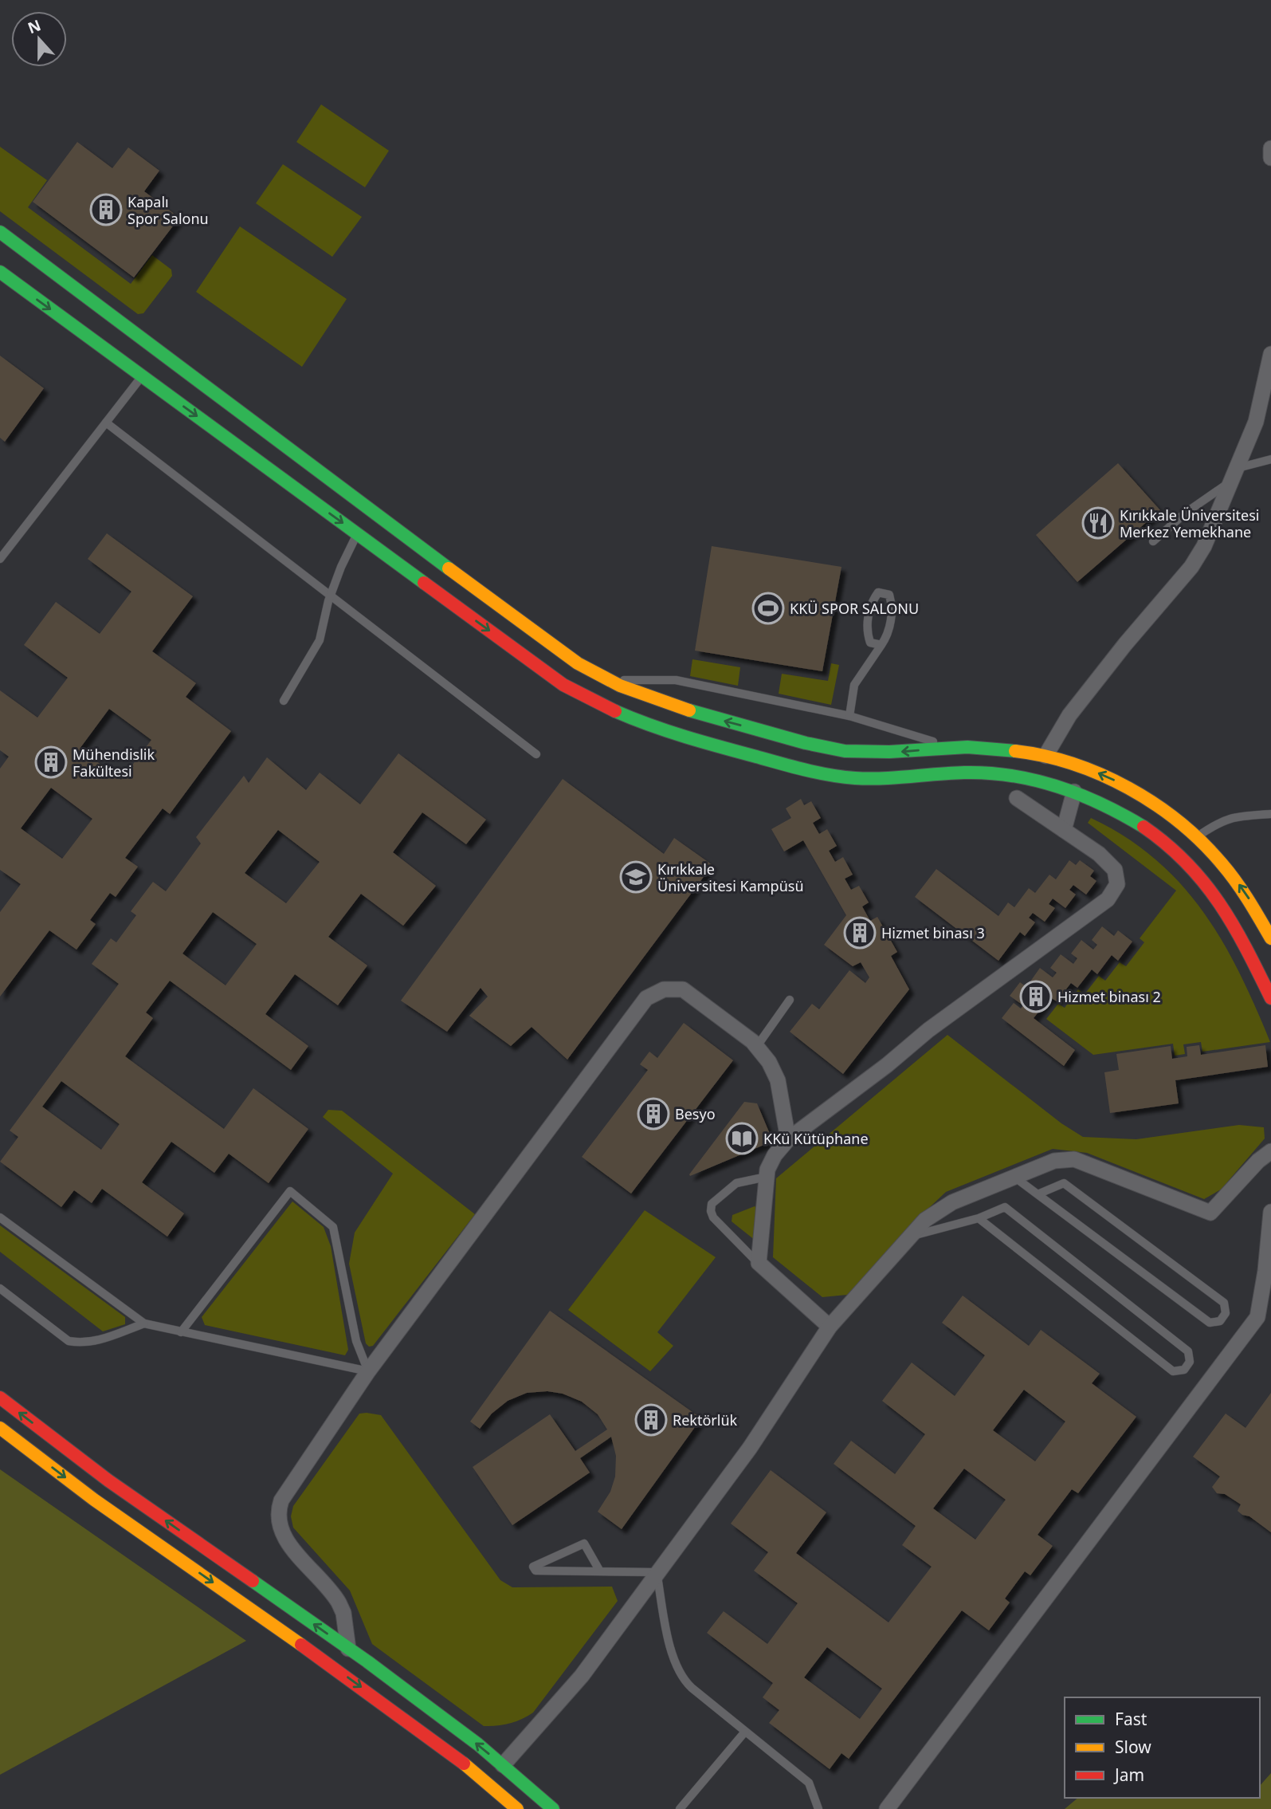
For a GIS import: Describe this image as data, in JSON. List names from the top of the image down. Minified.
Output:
{"places":{"building":["Kapalı Spor Salonu","Mühendislik Fakültesi","Hizmet binası 3","Hizmet binası 2","Besyo","Rektörlük"],"restaurant":["Kırıkkale Üniversitesi Merkez Yemekhane"],"sports":["KKÜ SPOR SALONU"],"school or university":["Kırıkkale Üniversitesi Kampüsü"],"library":["KKü Kütüphane"]},"legend":["Fast","Slow","Jam"],"north":"top"}
